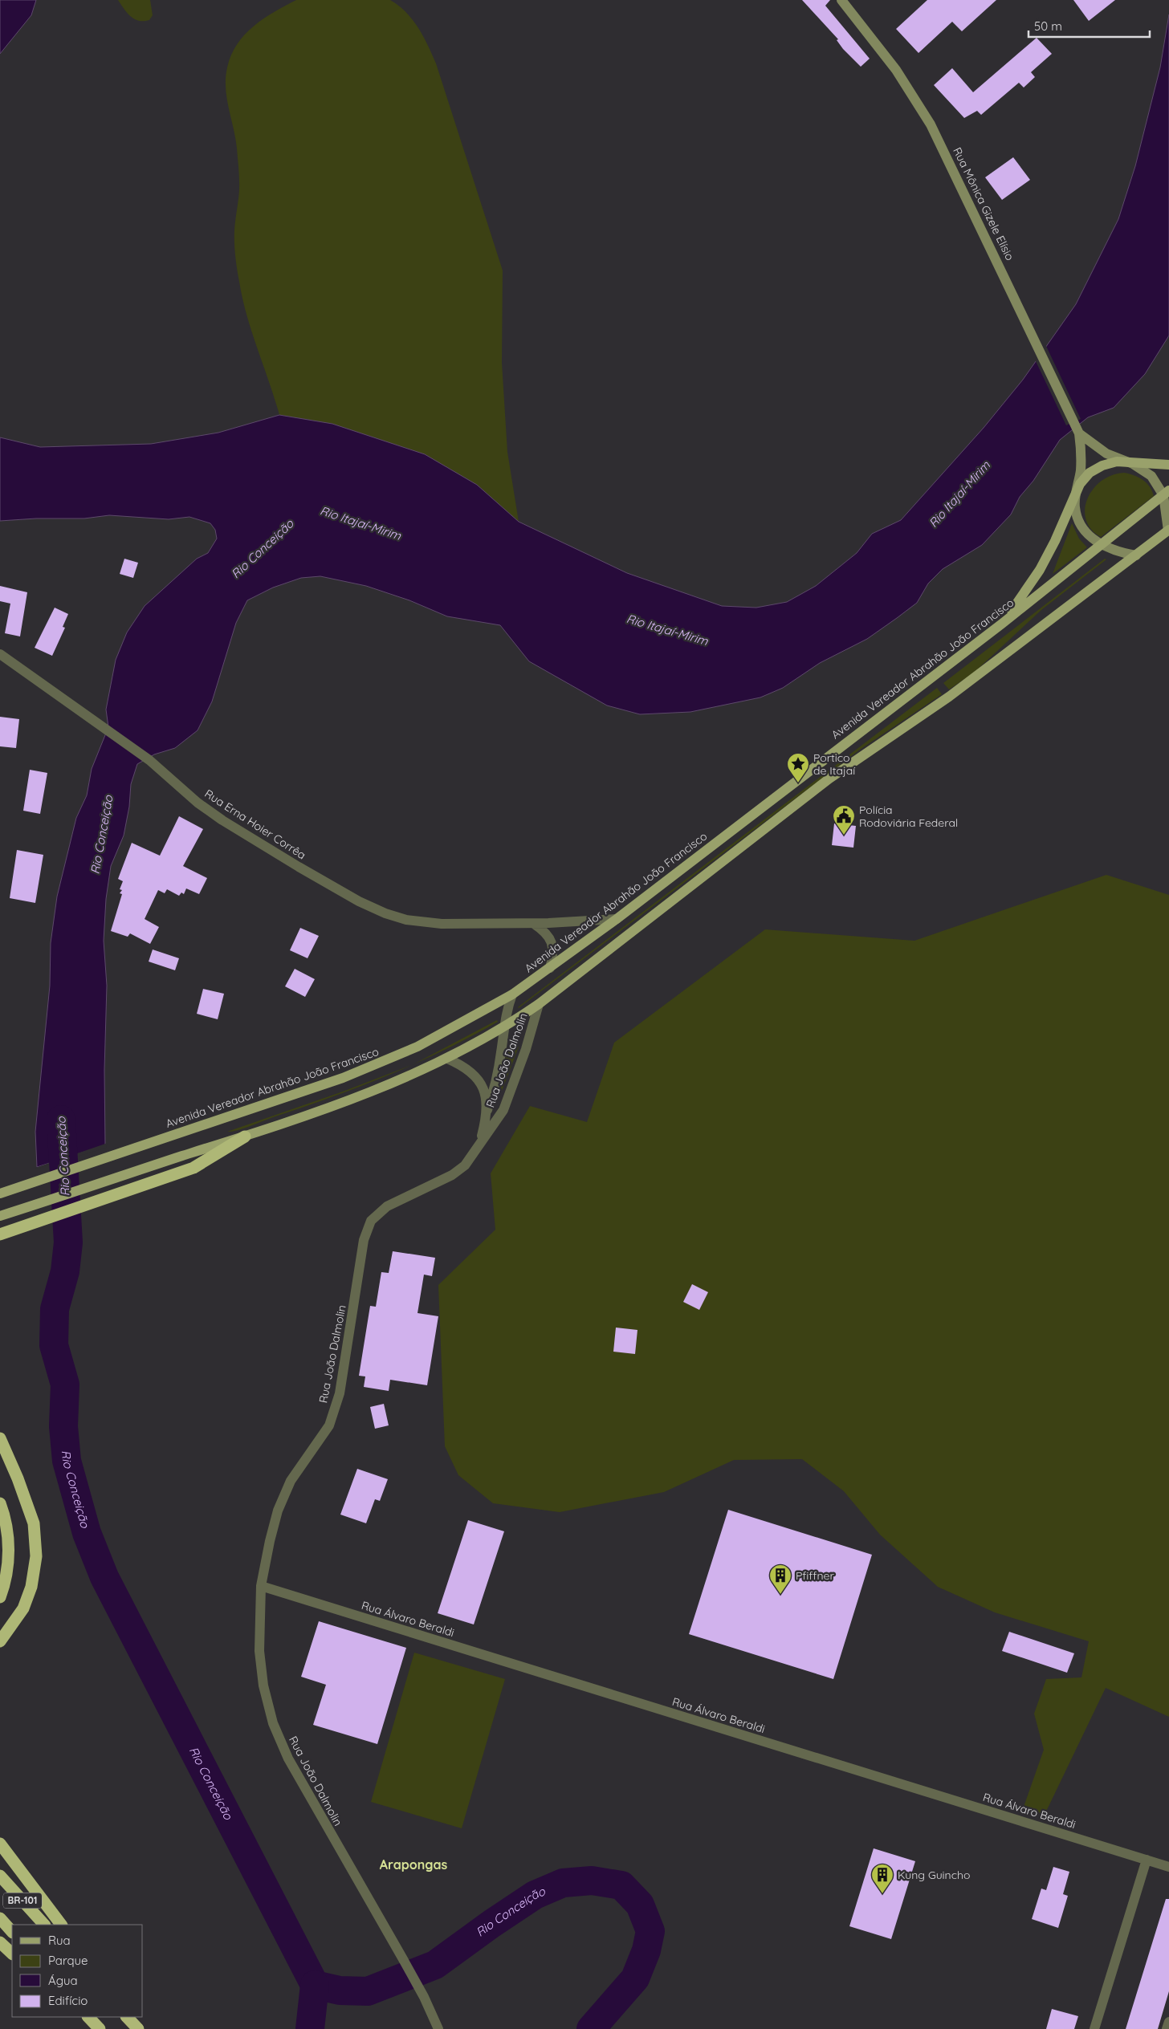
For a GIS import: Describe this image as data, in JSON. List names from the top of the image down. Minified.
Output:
{"streets":{"highway":["BR-101"],"main road":["Avenida Vereador Abrahão João Francisco"],"street":["Rua Mônica Gizele Elísio","Rua Erna Hoier Corrêa","Rua João Dalmolin","Rua Álvaro Beraldi"]},"crossings":[["Rua Mônica Gizele Elísio","Avenida Vereador Abrahão João Francisco"],["Avenida Vereador Abrahão João Francisco","Rua Erna Hoier Corrêa"],["Avenida Vereador Abrahão João Francisco","Rua João Dalmolin"],["Rua João Dalmolin","Rua Álvaro Beraldi"]],"districts":["Arapongas"],"water":["Rio Itajaí-Mirim","Rio Conceição"],"places":{"place":["Portico de Itajaí"],"public building":["Polícia Rodoviária Federal"],"building":["Pfiffner","Kung Guincho"]},"legend":["Rua","Parque","Água","Edifício"],"scale_bar":"50 m"}
